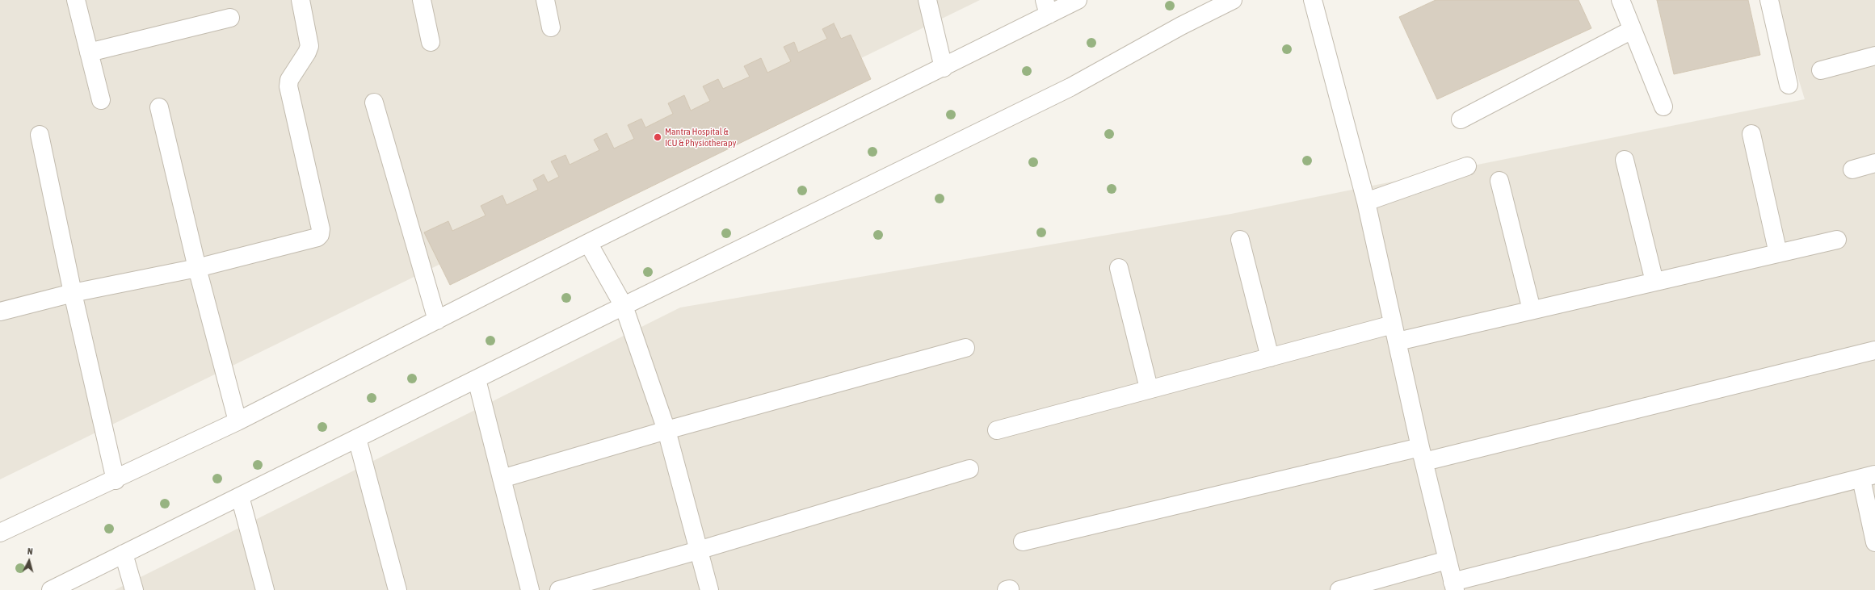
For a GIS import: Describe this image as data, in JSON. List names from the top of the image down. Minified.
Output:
{"places":["Mantra Hospital & ICU & Physiotherapy"],"north":"top"}
